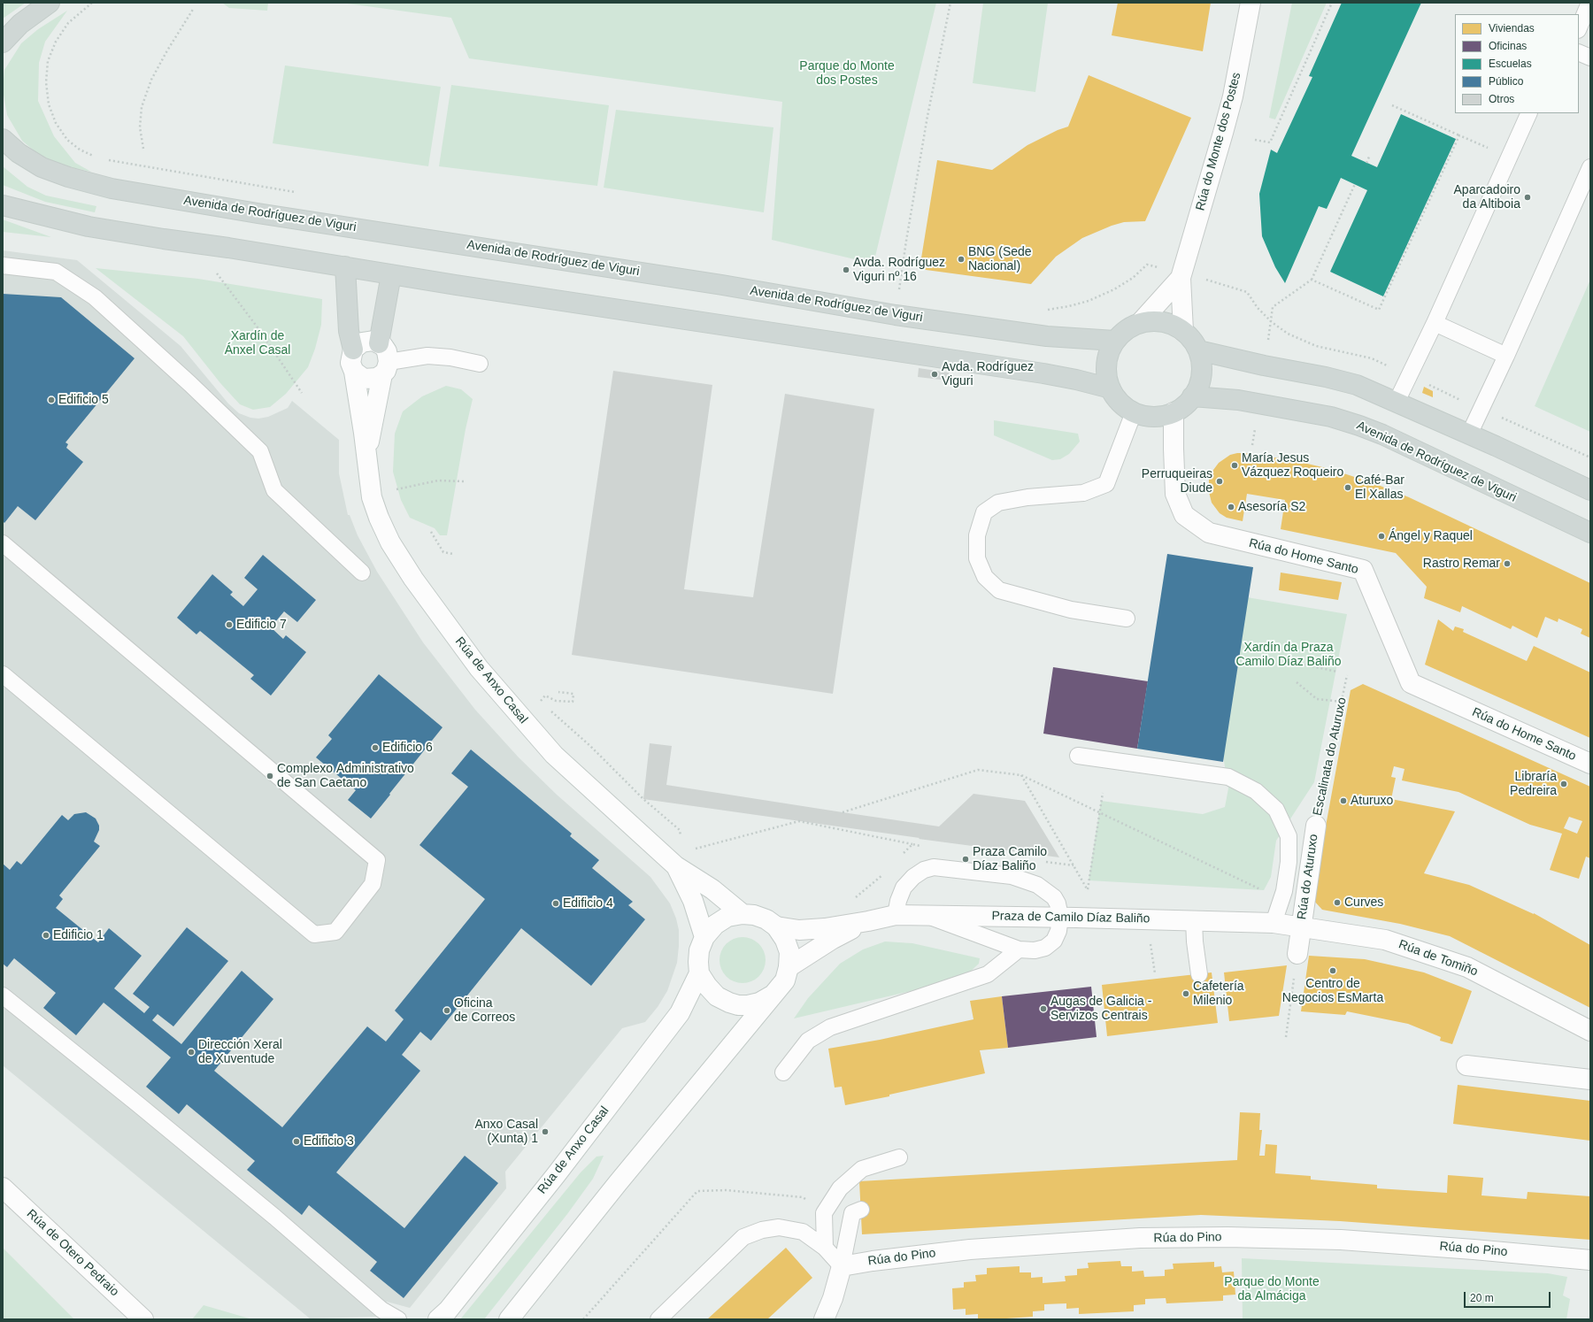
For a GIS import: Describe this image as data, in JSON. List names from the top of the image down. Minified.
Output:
{"streets":{"main road":["Avenida de Rodríguez de Viguri"],"street":["Rúa do Monte dos Postes","Rúa do Home Santo","Rúa de Anxo Casal","Rúa do Aturuxo","Praza de Camilo Díaz Baliño","Rúa de Tomiño","Rúa do Pino","Rúa de Otero Pedraio"],"path":["Escalinata do Aturuxo"]},"crossings":[["Rúa do Monte dos Postes","Avenida de Rodríguez de Viguri"],["Rúa do Monte dos Postes","Rúa do Home Santo"],["Avenida de Rodríguez de Viguri","Rúa do Home Santo"],["Rúa de Anxo Casal","Praza de Camilo Díaz Baliño"],["Escalinata do Aturuxo","Rúa do Aturuxo"],["Rúa do Aturuxo","Rúa de Tomiño"],["Praza de Camilo Díaz Baliño","Rúa de Tomiño"]],"parks":["Parque do Monte dos Postes","Xardín de Ánxel Casal","Xardín da Praza Camilo Díaz Baliño","Parque do Monte da Almáciga"],"places":["Aparcadoiro da Altiboia","BNG (Sede Nacional)","Avda. Rodríguez Viguri nº 16","Avda. Rodríguez Viguri","Edificio 5","María Jesus Vázquez Roqueiro","Perruqueiras Diude","Café-Bar El Xallas","Asesoría S2","Ángel y Raquel","Rastro Remar","Edificio 7","Edificio 6","Complexo Administrativo de San Caetano","Libraría Pedreira","Aturuxo","Praza Camilo Díaz Baliño","Curves","Edificio 4","Edificio 1","Centro de Negocios EsMarta","Cafetería Milenio","Augas de Galicia - Servizos Centrais","Oficina de Correos","Dirección Xeral de Xuventude","Anxo Casal (Xunta) 1","Edificio 3"],"legend":["Viviendas","Oficinas","Escuelas","Público","Otros"],"scale_bar":"20 m"}
